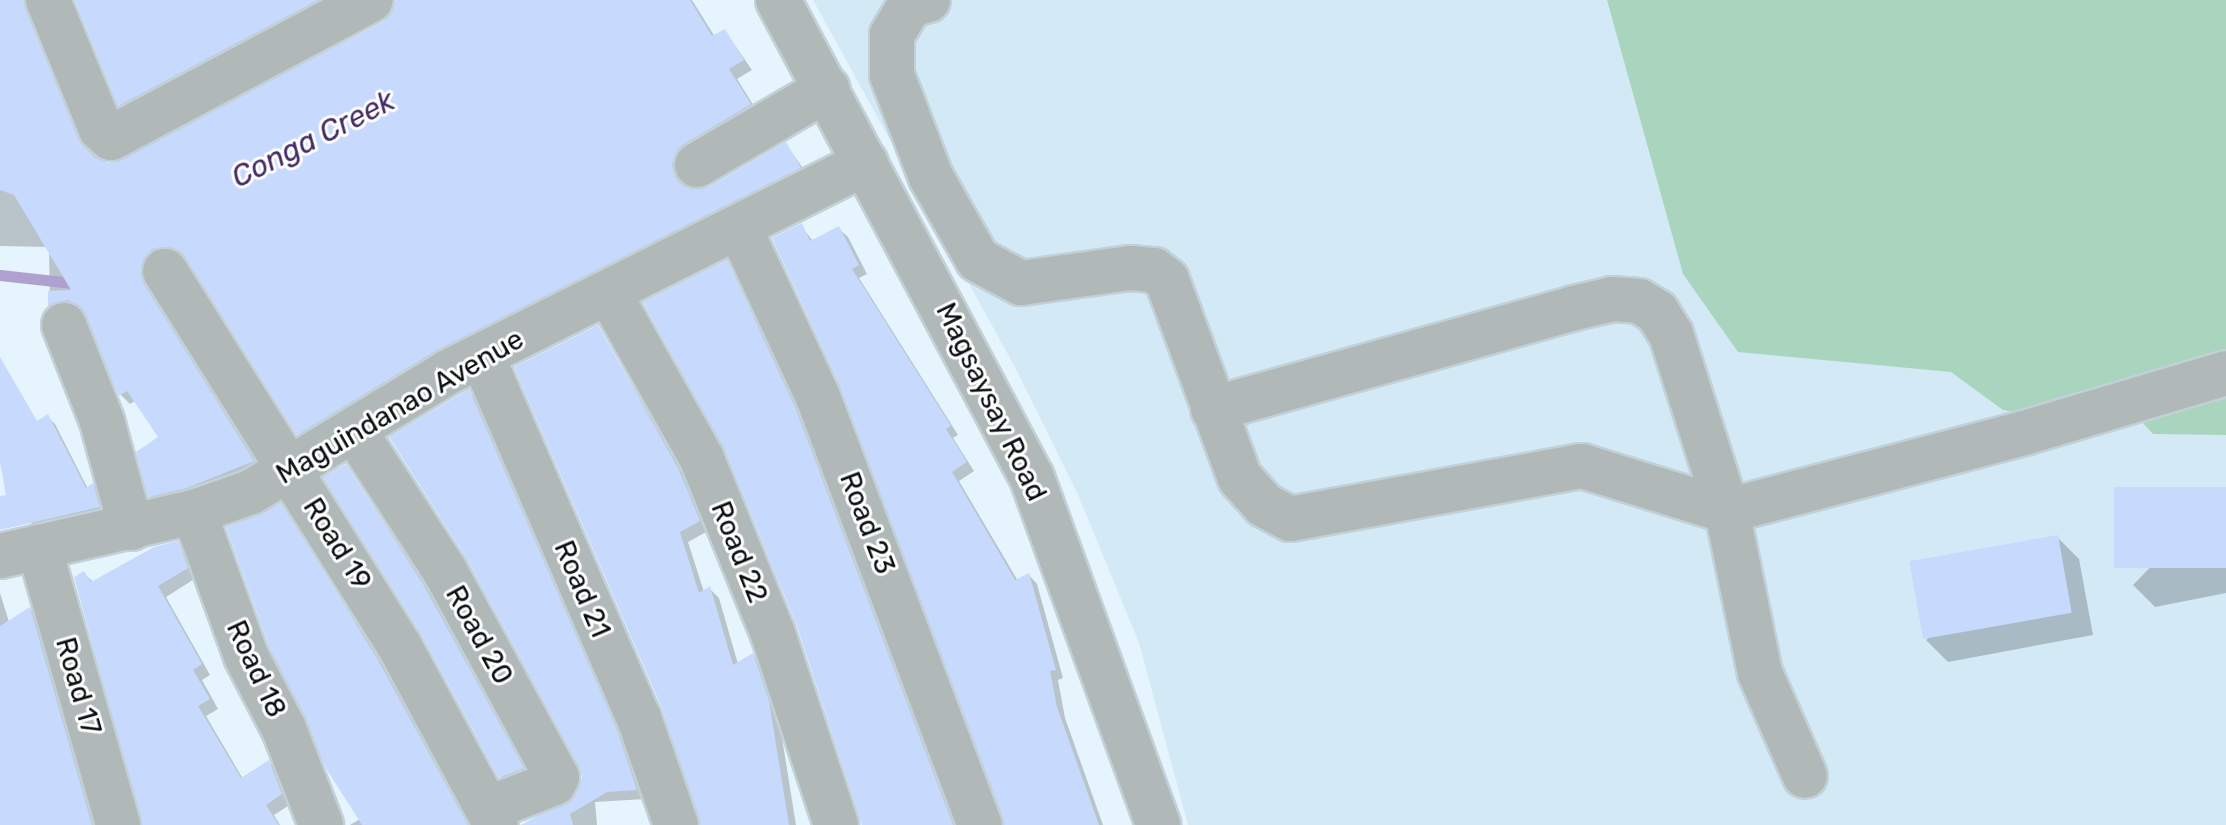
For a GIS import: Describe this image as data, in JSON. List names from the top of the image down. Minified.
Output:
{"streets":{"street":["Magsaysay Road","Maguindanao Avenue","Road 23","Road 19","Road 22","Road 21","Road 20","Road 18","Road 17"]},"crossings":[["Magsaysay Road","Maguindanao Avenue"],["Maguindanao Avenue","Road 23"],["Maguindanao Avenue","Road 19"],["Maguindanao Avenue","Road 22"],["Maguindanao Avenue","Road 21"],["Maguindanao Avenue","Road 20"],["Maguindanao Avenue","Road 18"],["Maguindanao Avenue","Road 17"],["Road 19","Road 20"]],"water":["Conga Creek"]}
